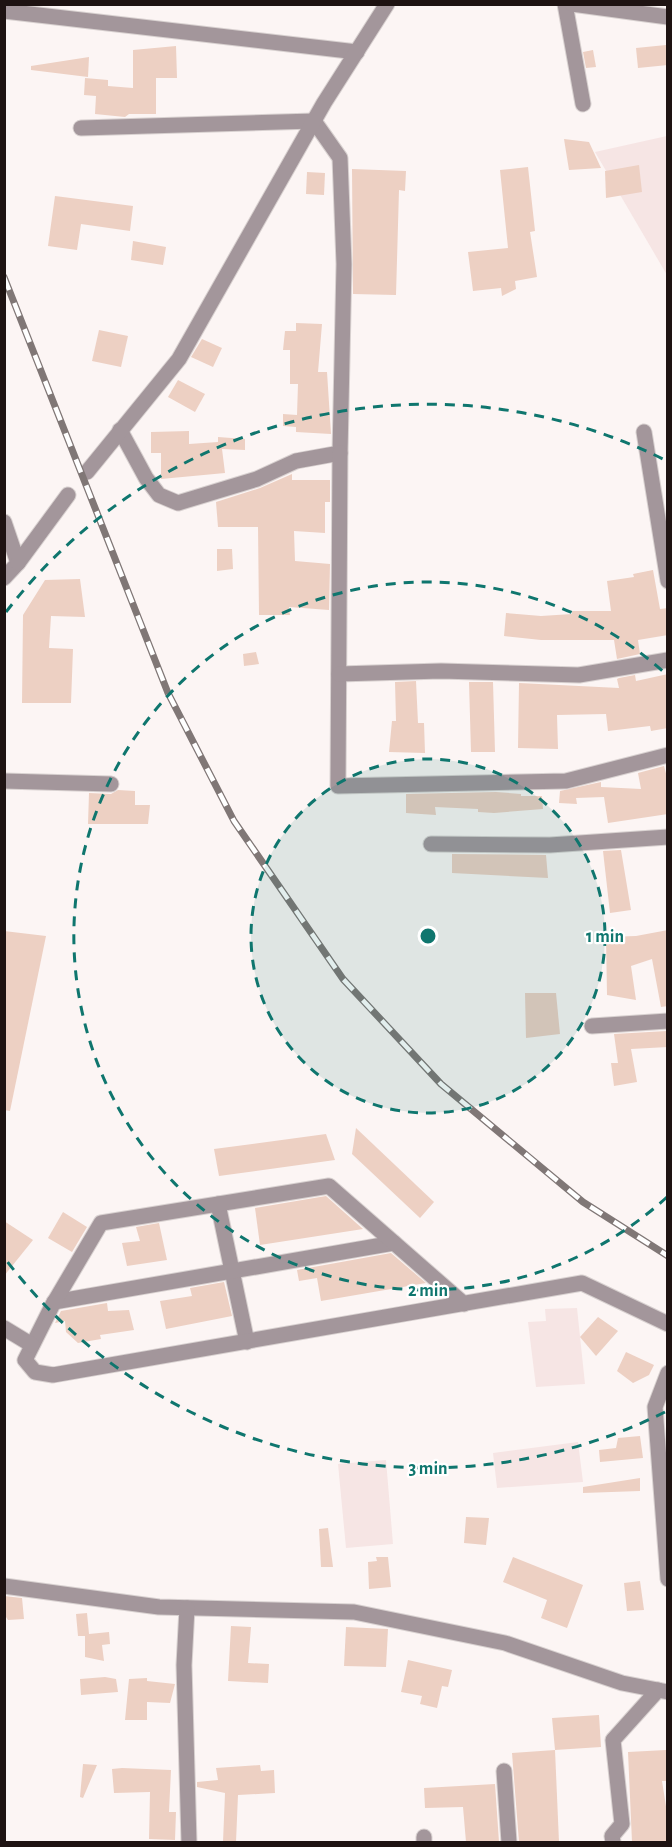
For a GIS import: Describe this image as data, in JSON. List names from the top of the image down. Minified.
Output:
{"rings":["1 min","2 min","3 min"]}
